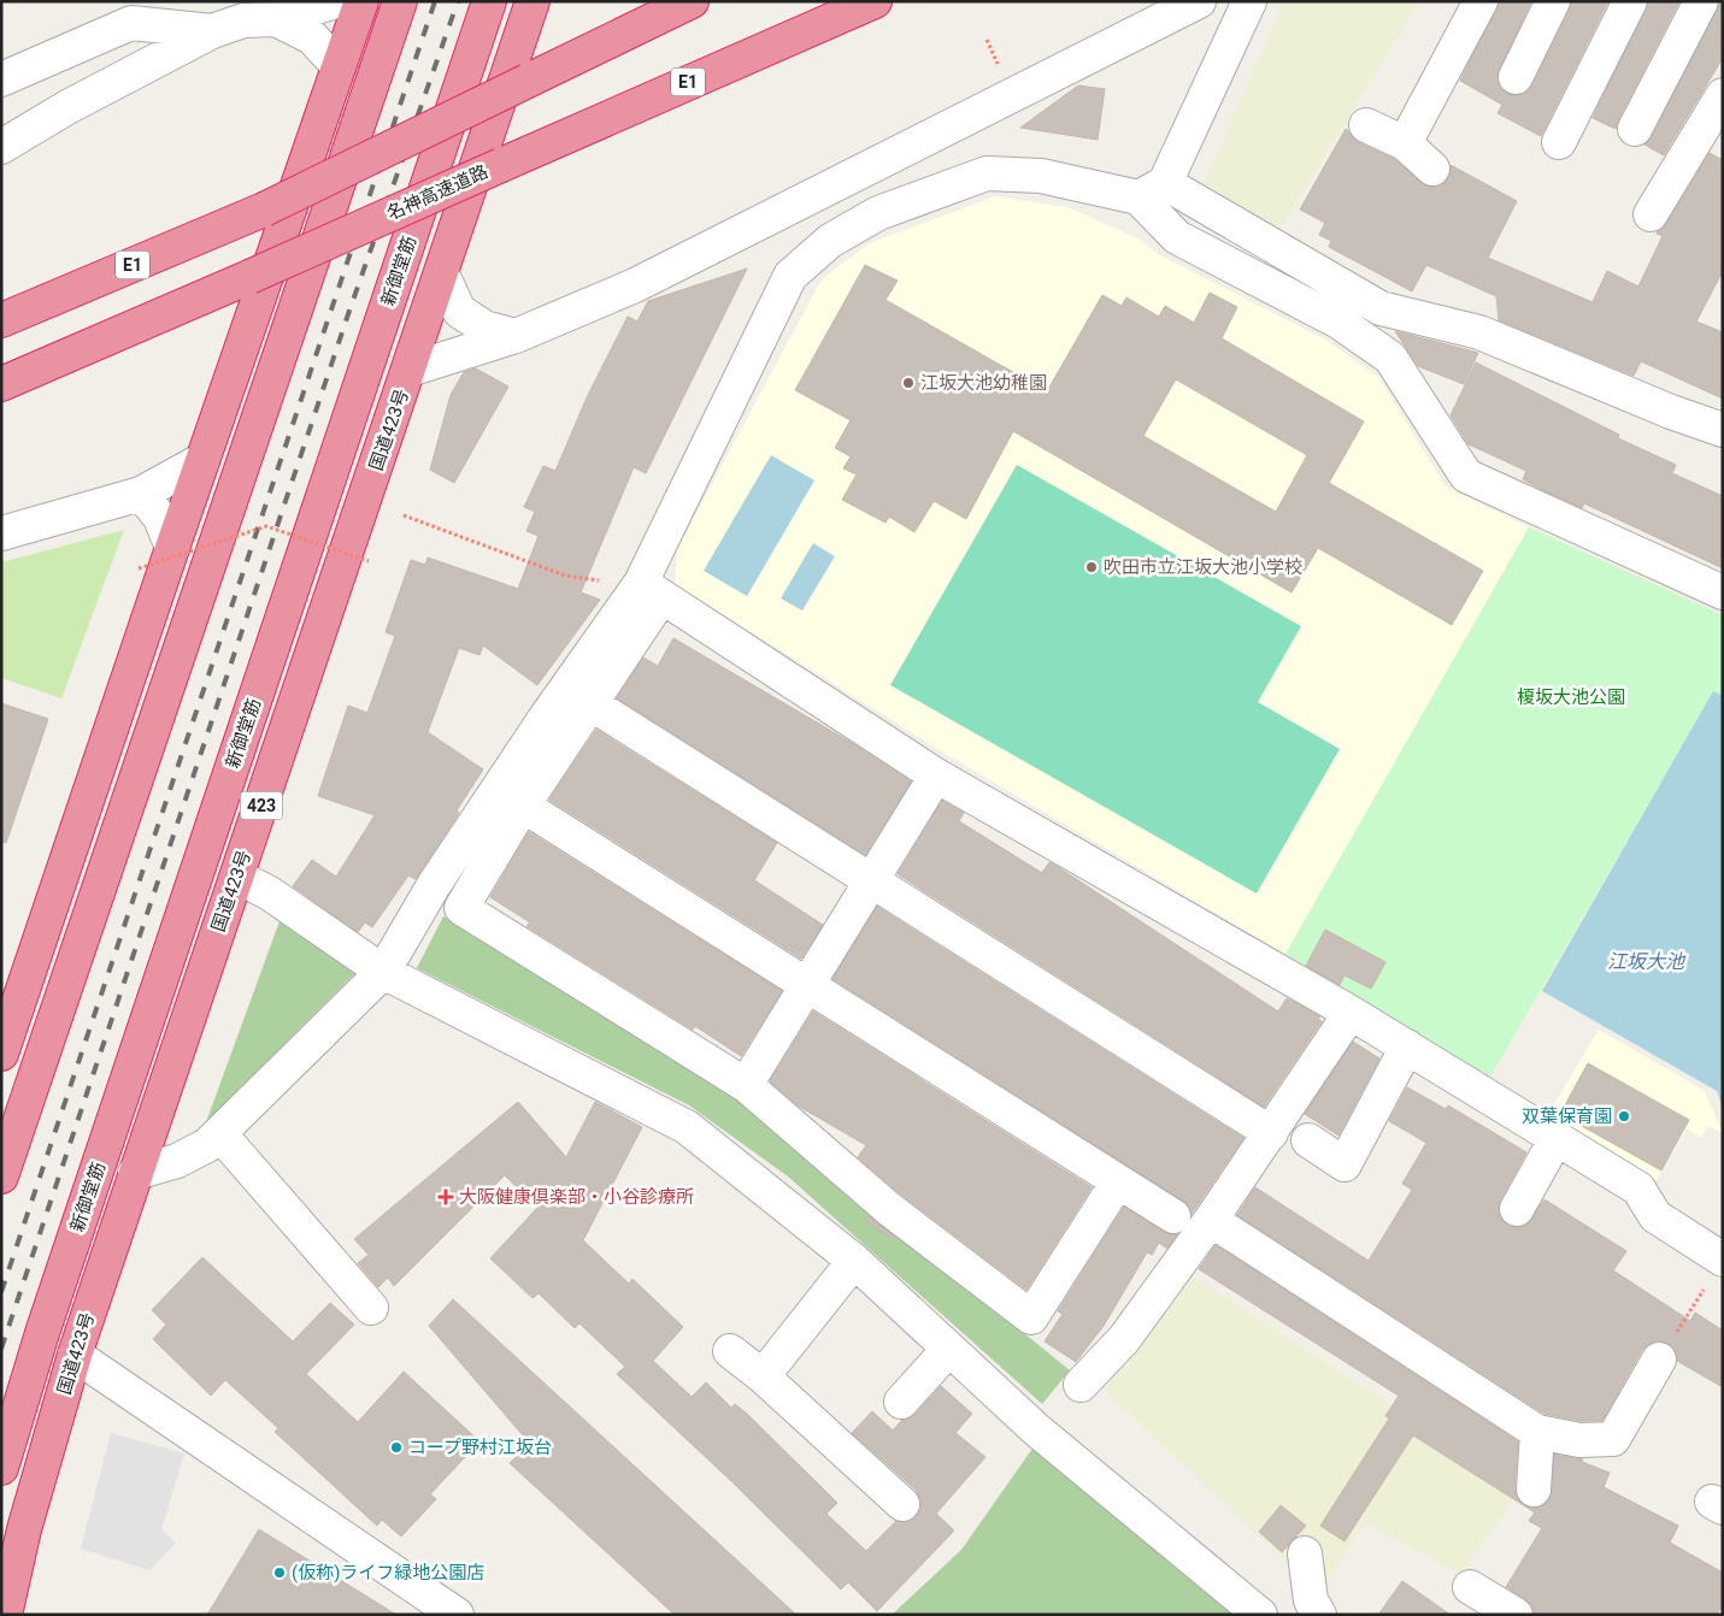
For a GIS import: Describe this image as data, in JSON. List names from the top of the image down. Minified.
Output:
{"streets":{"highway":["E1","名神高速道路","新御堂筋","国道423号","423"]},"water":["江坂大池"],"parks":["榎坂大池公園"],"places":{"other":["江坂大池幼稚園","吹田市立江坂大池小学校","双葉保育園","コープ野村江坂台","(仮称)ライフ緑地公園店"],"health":["大阪健康倶楽部・小谷診療所"]}}
